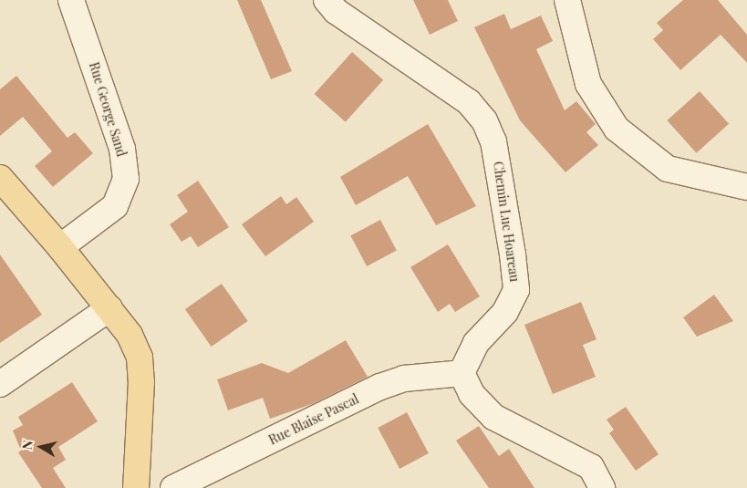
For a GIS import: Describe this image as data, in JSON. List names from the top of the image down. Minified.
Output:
{"streets":{"street":["Rue George Sand","Chemin Luc Hoareau","Rue Blaise Pascal"]},"crossings":[["Chemin Luc Hoareau","Rue Blaise Pascal"]],"north":"left"}
